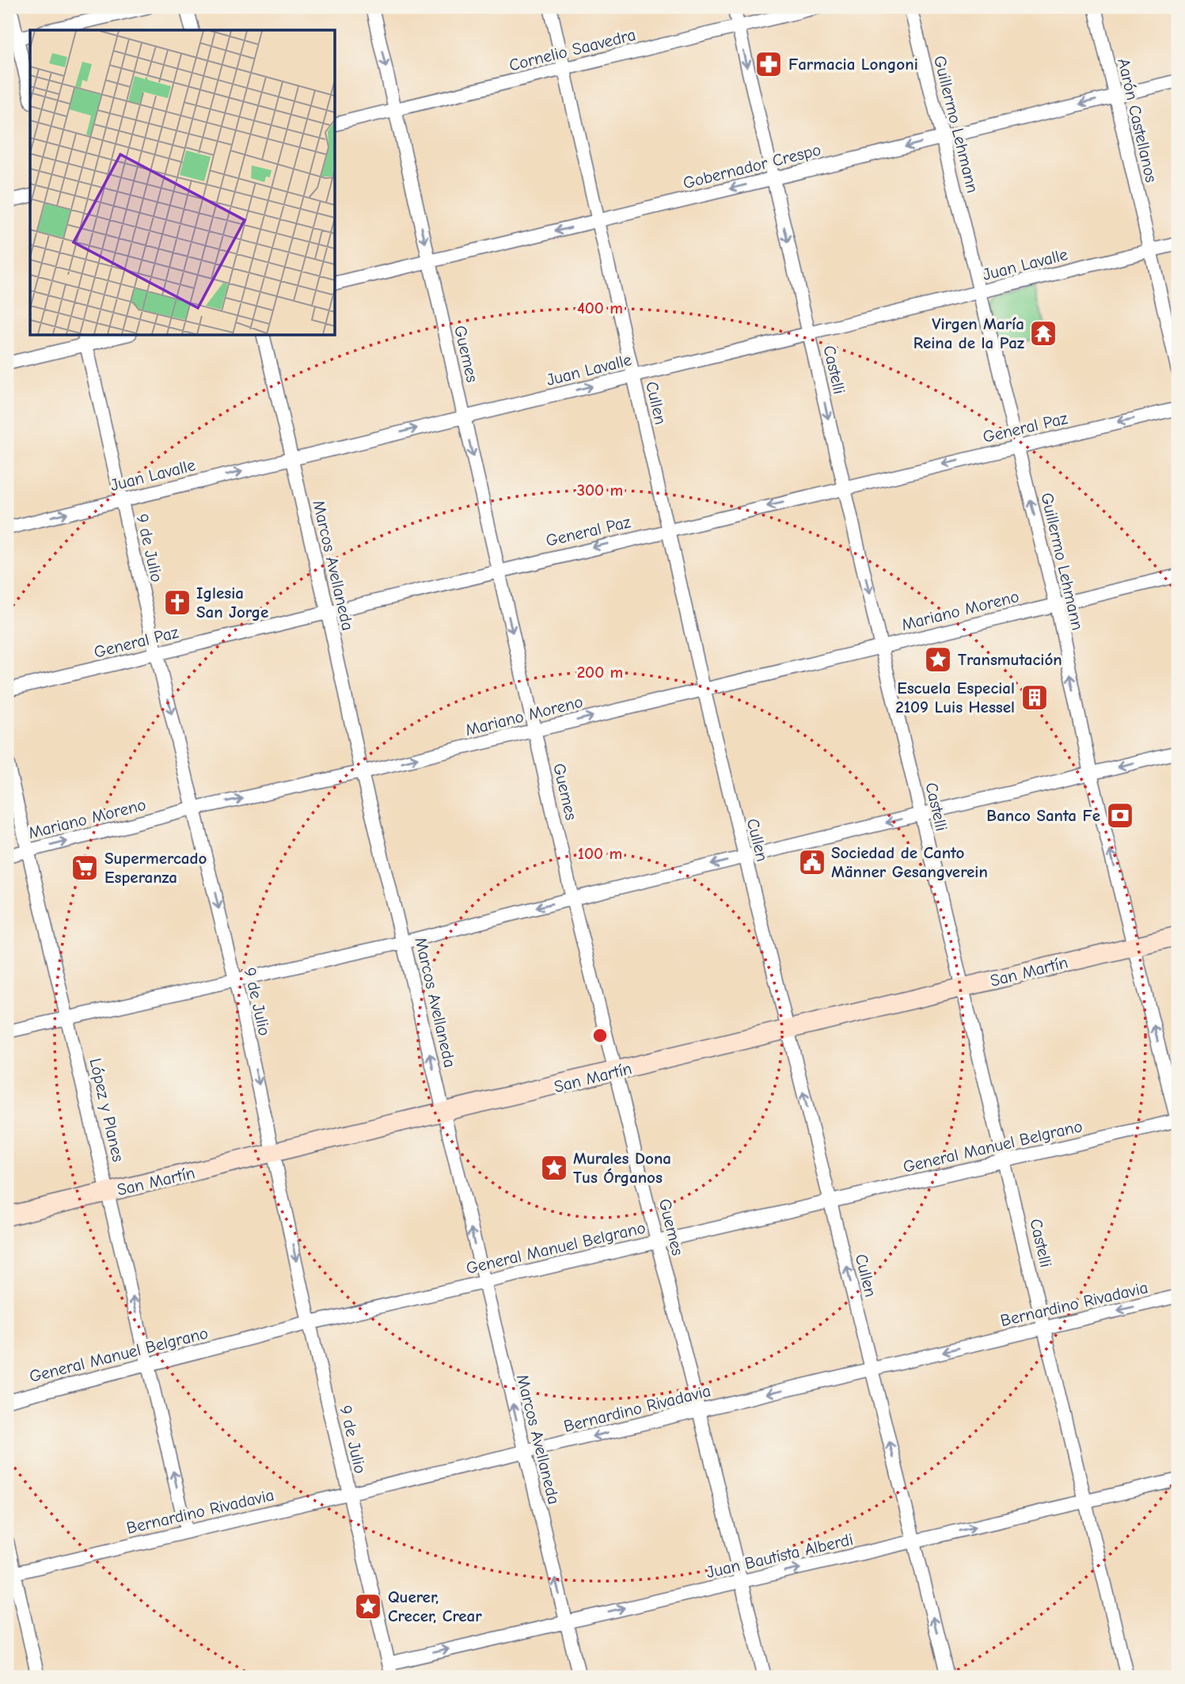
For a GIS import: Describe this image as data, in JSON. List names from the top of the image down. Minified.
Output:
{"streets":{"main road":["San Martín"],"street":["Cornelio Saavedra","Aarón Castellanos","Guillermo Lehmann","Gobernador Crespo","Juan Lavalle","Guemes","Castelli","Cullen","General Paz","9 de Julio","Marcos Avellaneda","Mariano Moreno","López y Planes","General Manuel Belgrano","Bernardino Rivadavia","Juan Bautista Alberdi"]},"crossings":[["Cornelio Saavedra","Guemes"],["Cornelio Saavedra","Castelli"],["Cornelio Saavedra","Cullen"],["Aarón Castellanos","Gobernador Crespo"],["Aarón Castellanos","Juan Lavalle"],["Guillermo Lehmann","Gobernador Crespo"],["Guillermo Lehmann","Juan Lavalle"],["Guillermo Lehmann","General Paz"],["Guillermo Lehmann","Mariano Moreno"],["Guillermo Lehmann","San Martín"],["Guillermo Lehmann","General Manuel Belgrano"],["Gobernador Crespo","Guemes"],["Gobernador Crespo","Castelli"],["Gobernador Crespo","Cullen"],["Juan Lavalle","Guemes"],["Juan Lavalle","Castelli"],["Juan Lavalle","Cullen"],["Juan Lavalle","9 de Julio"],["Juan Lavalle","Marcos Avellaneda"],["Guemes","General Paz"],["Guemes","Mariano Moreno"],["Guemes","San Martín"],["Guemes","General Manuel Belgrano"],["Guemes","Bernardino Rivadavia"],["Guemes","Juan Bautista Alberdi"],["Castelli","General Paz"],["Castelli","Mariano Moreno"],["Castelli","San Martín"],["Castelli","General Manuel Belgrano"],["Castelli","Bernardino Rivadavia"],["Castelli","Juan Bautista Alberdi"],["Cullen","General Paz"],["Cullen","Mariano Moreno"],["Cullen","San Martín"],["Cullen","General Manuel Belgrano"],["Cullen","Bernardino Rivadavia"],["Cullen","Juan Bautista Alberdi"],["General Paz","9 de Julio"],["General Paz","Marcos Avellaneda"],["9 de Julio","Mariano Moreno"],["9 de Julio","San Martín"],["9 de Julio","General Manuel Belgrano"],["9 de Julio","Bernardino Rivadavia"],["9 de Julio","Juan Bautista Alberdi"],["Marcos Avellaneda","Mariano Moreno"],["Marcos Avellaneda","San Martín"],["Marcos Avellaneda","General Manuel Belgrano"],["Marcos Avellaneda","Bernardino Rivadavia"],["Marcos Avellaneda","Juan Bautista Alberdi"],["Mariano Moreno","López y Planes"],["San Martín","López y Planes"],["López y Planes","General Manuel Belgrano"],["López y Planes","Bernardino Rivadavia"]],"one_way":["Guillermo Lehmann","Gobernador Crespo","Juan Lavalle","Castelli","Cullen","General Paz","9 de Julio","Marcos Avellaneda","Mariano Moreno","López y Planes","Bernardino Rivadavia","Juan Bautista Alberdi"],"places":{"pharmacy":["Farmacia Longoni"],"temple":["Virgen María Reina de la Paz"],"church":["Iglesia San Jorge"],"place":["Transmutación","Murales Dona Tus Órganos","Querer, Crecer, Crear"],"building":["Escuela Especial 2109 Luis Hessel"],"bank":["Banco Santa Fe"],"public building":["Sociedad de Canto Männer Gesangverein"],"supermarket":["Supermercado Esperanza"]},"rings":["400 m","300 m","200 m","100 m"]}
